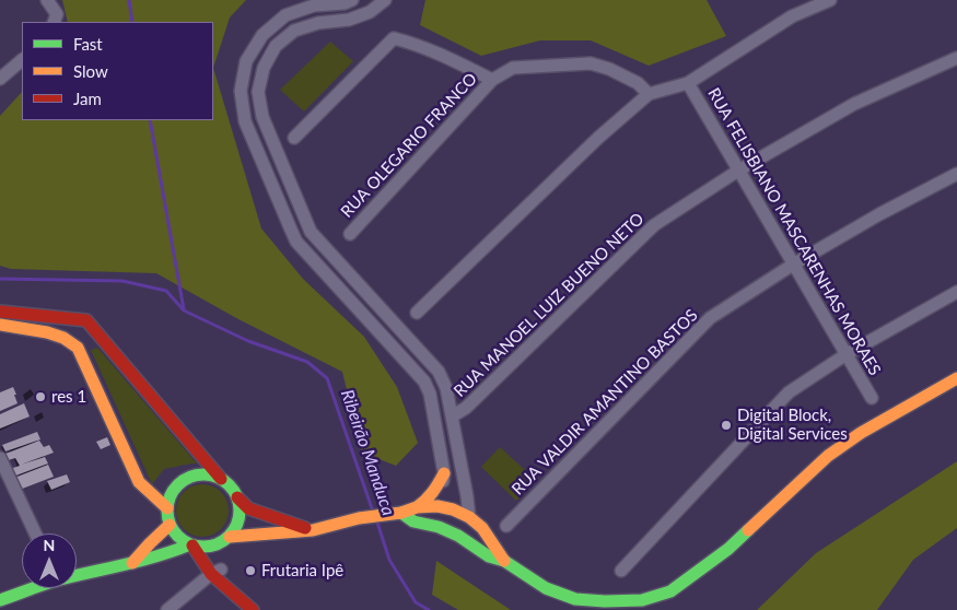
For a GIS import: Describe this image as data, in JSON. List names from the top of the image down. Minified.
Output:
{"streets":{"street":["RUA OLEGARIO FRANCO","RUA FELISBIANO MASCARENHAS MORAES","RUA MANOEL LUIZ BUENO NETO","RUA VALDIR AMANTINO BASTOS"]},"crossings":[["RUA FELISBIANO MASCARENHAS MORAES","RUA MANOEL LUIZ BUENO NETO"],["RUA FELISBIANO MASCARENHAS MORAES","RUA VALDIR AMANTINO BASTOS"]],"water":["Ribeirão Manduca"],"places":["res 1","Digital Block, Digital Services","Frutaria Ipê"],"legend":["Fast","Slow","Jam"],"north":"top"}
